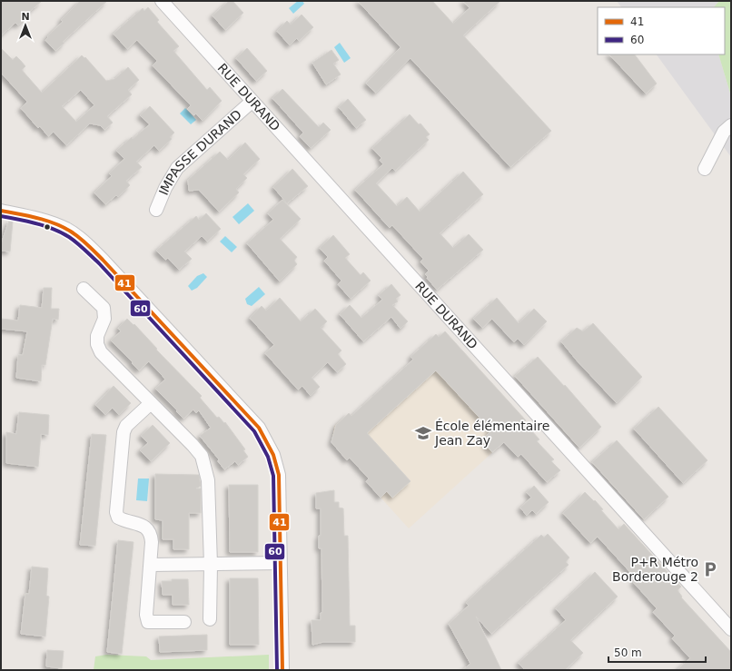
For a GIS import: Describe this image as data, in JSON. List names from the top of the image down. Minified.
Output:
{"streets":{"street":["RUE DURAND","IMPASSE DURAND"]},"crossings":[["RUE DURAND","IMPASSE DURAND"]],"places":{"school or university":["École élémentaire Jean Zay"],"parking":["P+R Métro Borderouge 2"]},"lines":["transit line 41","transit line 60"],"legend":["41","60"],"scale_bar":"50 m","north":"top"}
